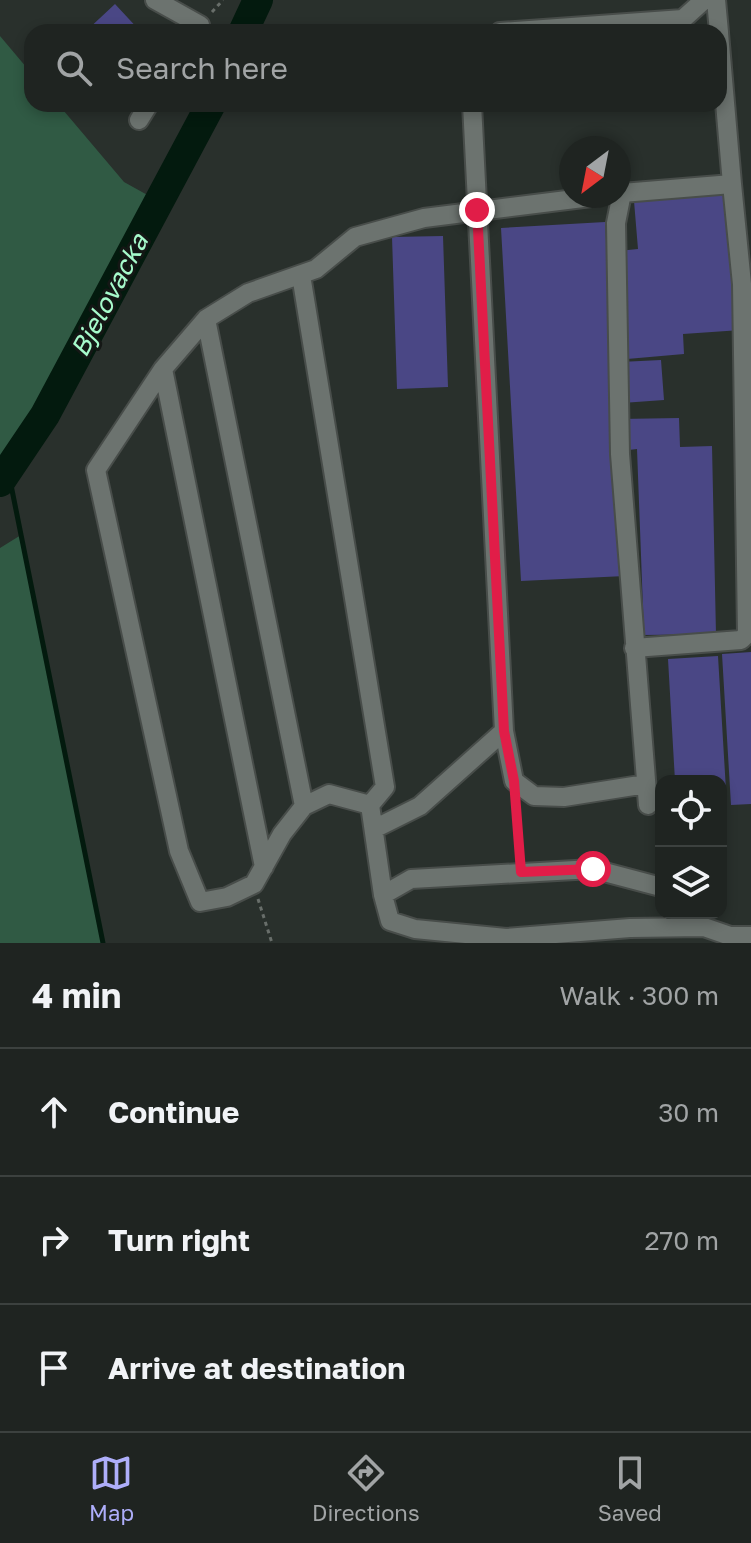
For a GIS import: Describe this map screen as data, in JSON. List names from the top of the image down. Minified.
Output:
{"water":["Bjelovacka"],"north":"bottom left","page":{"search":"Search here","heading":["4 min","Walk · 300 m"],"list":[["Continue","30 m"],["Turn right","270 m"],"Arrive at destination"],"nav":["Map","Directions","Saved"]}}
